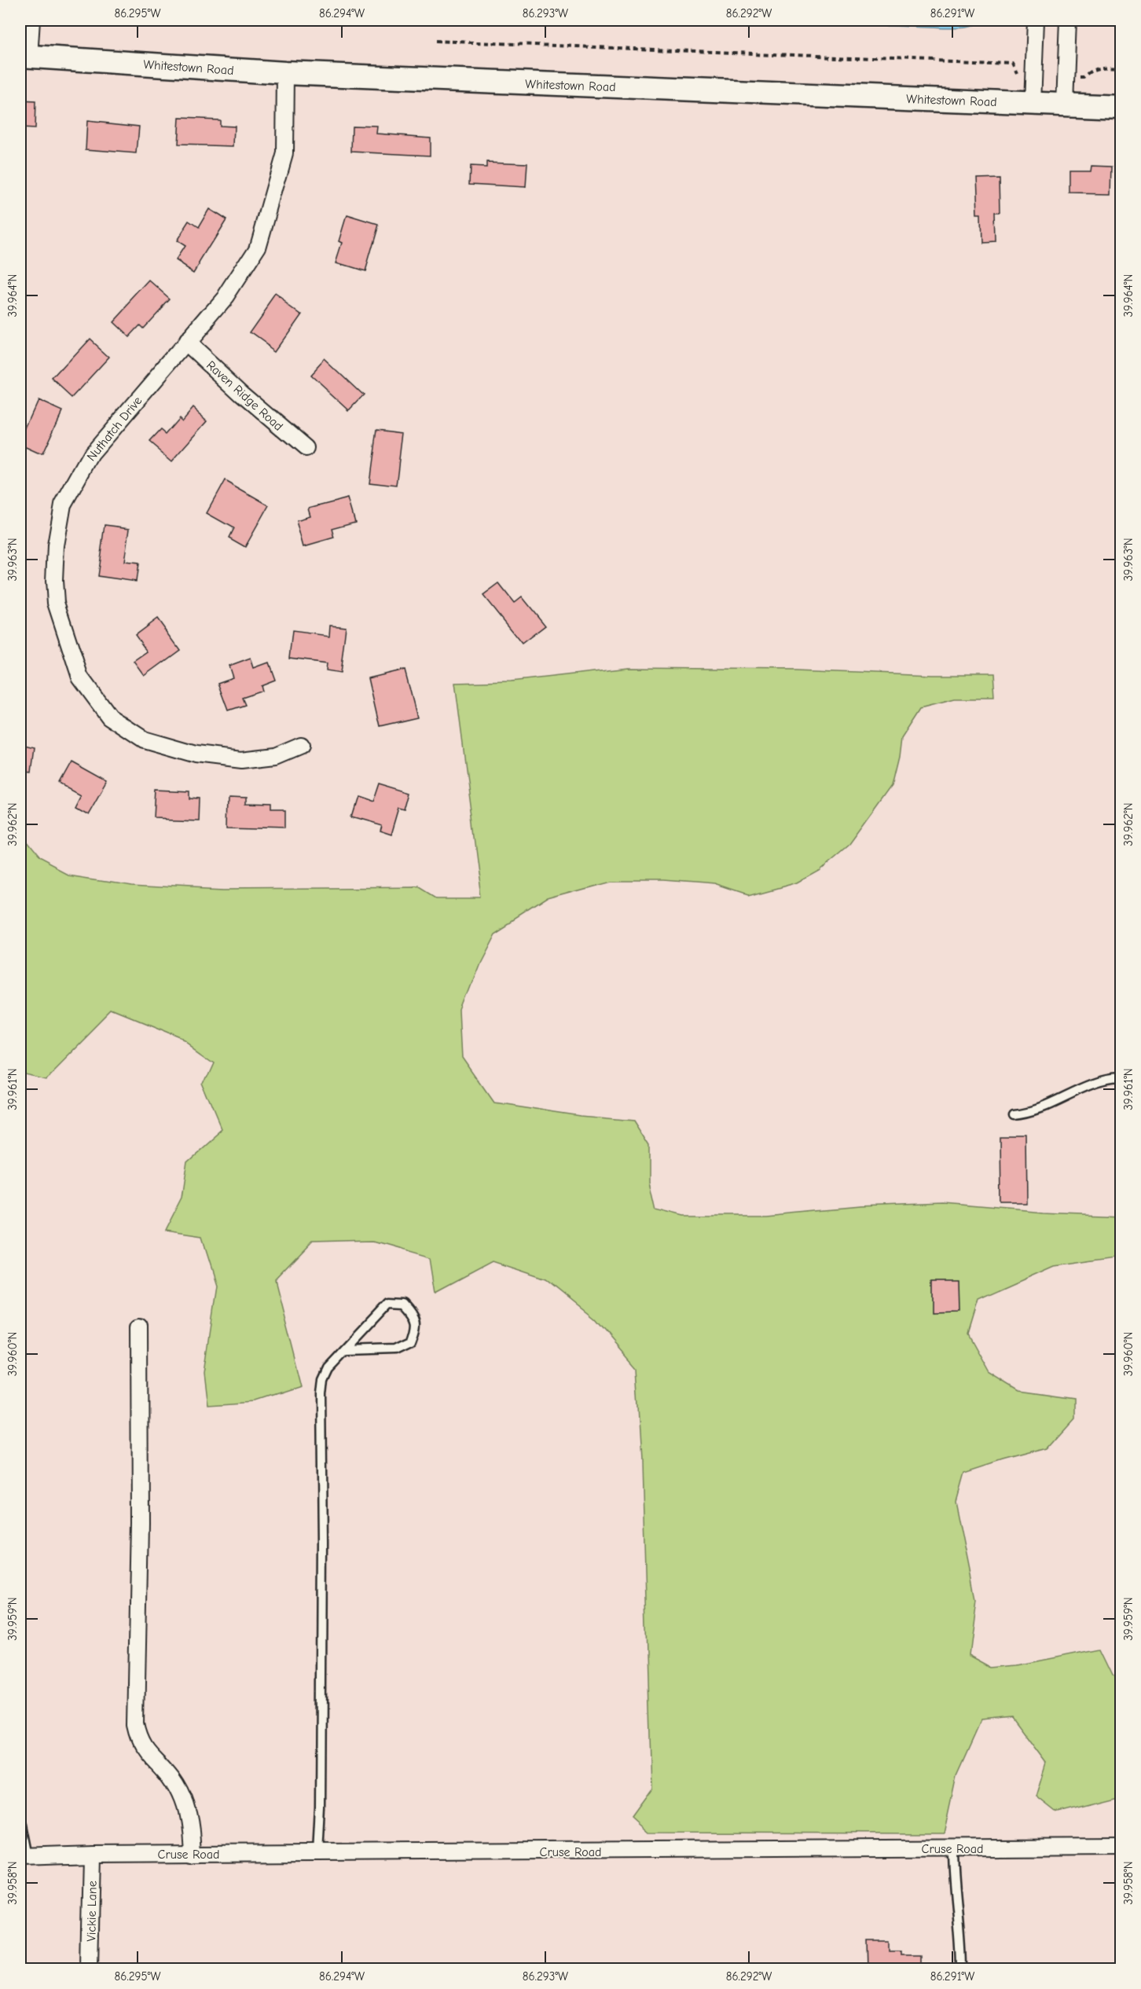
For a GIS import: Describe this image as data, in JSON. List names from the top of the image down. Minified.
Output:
{"streets":{"street":["Whitestown Road","Raven Ridge Road","Nuthatch Drive","Cruse Road","Vickie Lane"]},"crossings":[["Whitestown Road","Nuthatch Drive"],["Raven Ridge Road","Nuthatch Drive"],["Cruse Road","Vickie Lane"]],"coordinates":["86.295°W","86.294°W","86.293°W","86.292°W","86.291°W","39.964°N","39.963°N","39.962°N","39.961°N","39.960°N","39.959°N","39.958°N"]}
